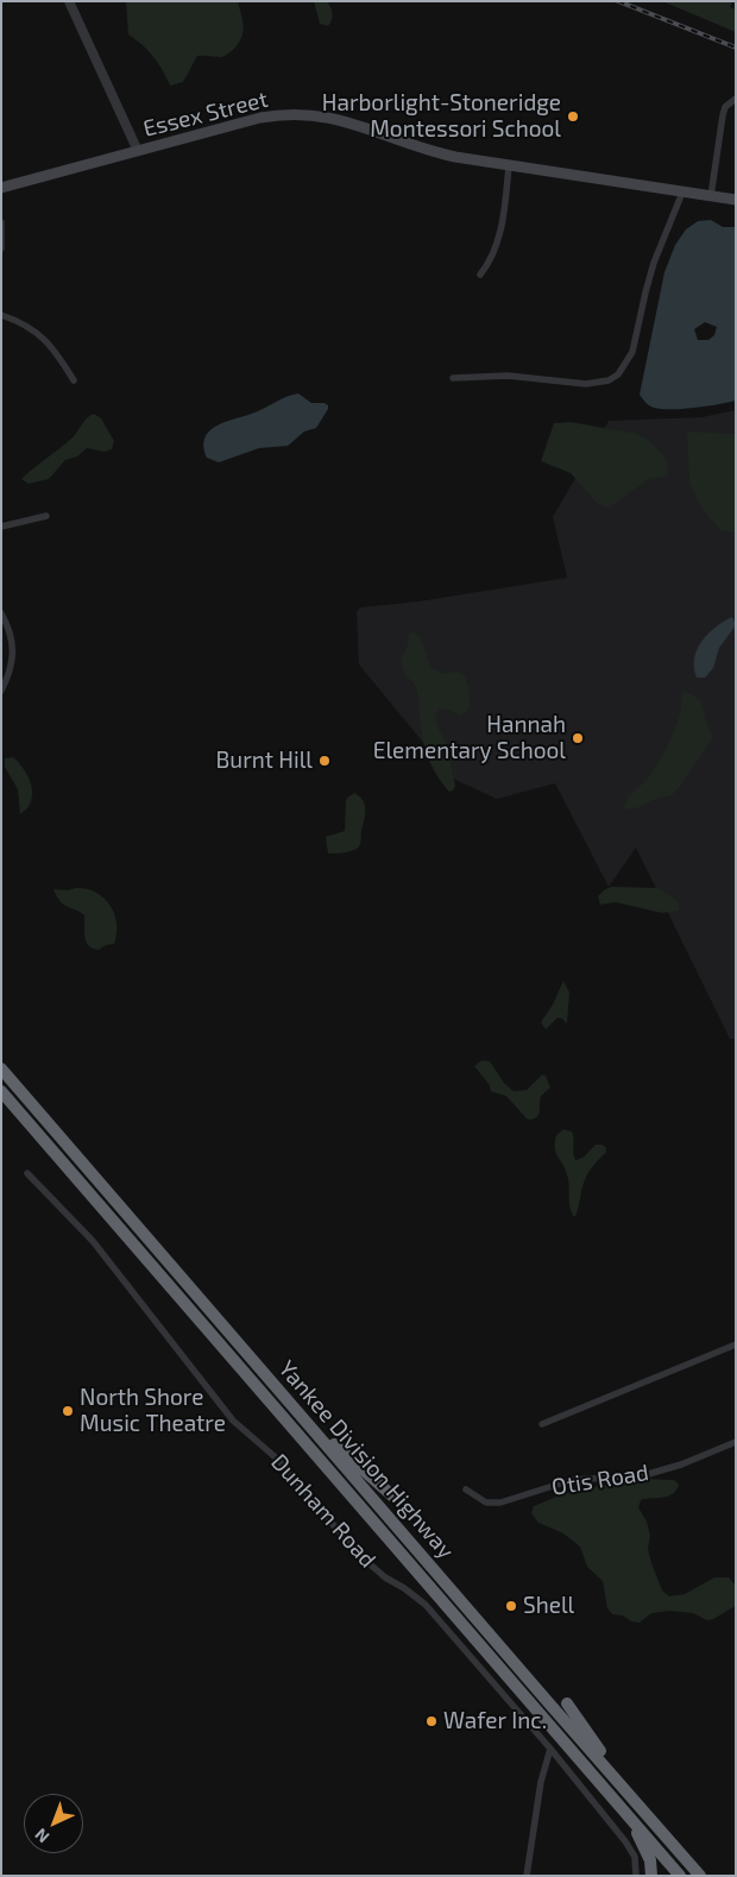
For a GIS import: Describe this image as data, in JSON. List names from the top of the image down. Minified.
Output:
{"streets":{"highway":["Yankee Division Highway"],"main road":["Essex Street"],"street":["Otis Road","Dunham Road"]},"places":["Harborlight-Stoneridge Montessori School","Hannah Elementary School","Burnt Hill","North Shore Music Theatre","Shell","Wafer Inc."],"north":"bottom left"}
